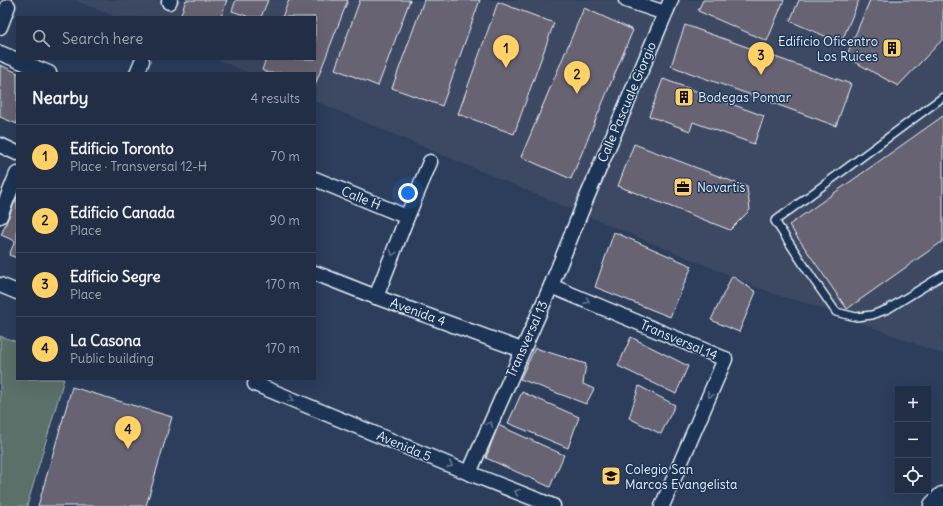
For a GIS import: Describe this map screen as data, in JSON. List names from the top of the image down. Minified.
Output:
{"streets":{"street":["Calle Pascuale Giorgio","Calle H","Avenida 4","Transversal 13","Transversal 14","Avenida 5"]},"crossings":[["Calle Pascuale Giorgio","Transversal 13"],["Avenida 4","Transversal 13"],["Transversal 13","Transversal 14"],["Transversal 13","Avenida 5"]],"one_way":["Transversal 13"],"places":{"building":["Edificio Oficentro Los Ruices","Bodegas Pomar"],"office":["Novartis"],"school or university":["Colegio San Marcos Evangelista"]},"page":{"search":"Search here","pins":["1","3","2","4"],"heading":["Nearby","4 results"],"list":[{"mark":"1","name":"Edificio Toronto","note":"Place · Transversal 12-H","value":"70 m"},{"mark":"2","name":"Edificio Canada","note":"Place","value":"90 m"},{"mark":"3","name":"Edificio Segre","note":"Place","value":"170 m"},{"mark":"4","name":"La Casona","note":"Public building","value":"170 m"}],"map_buttons":["+","−"]}}
